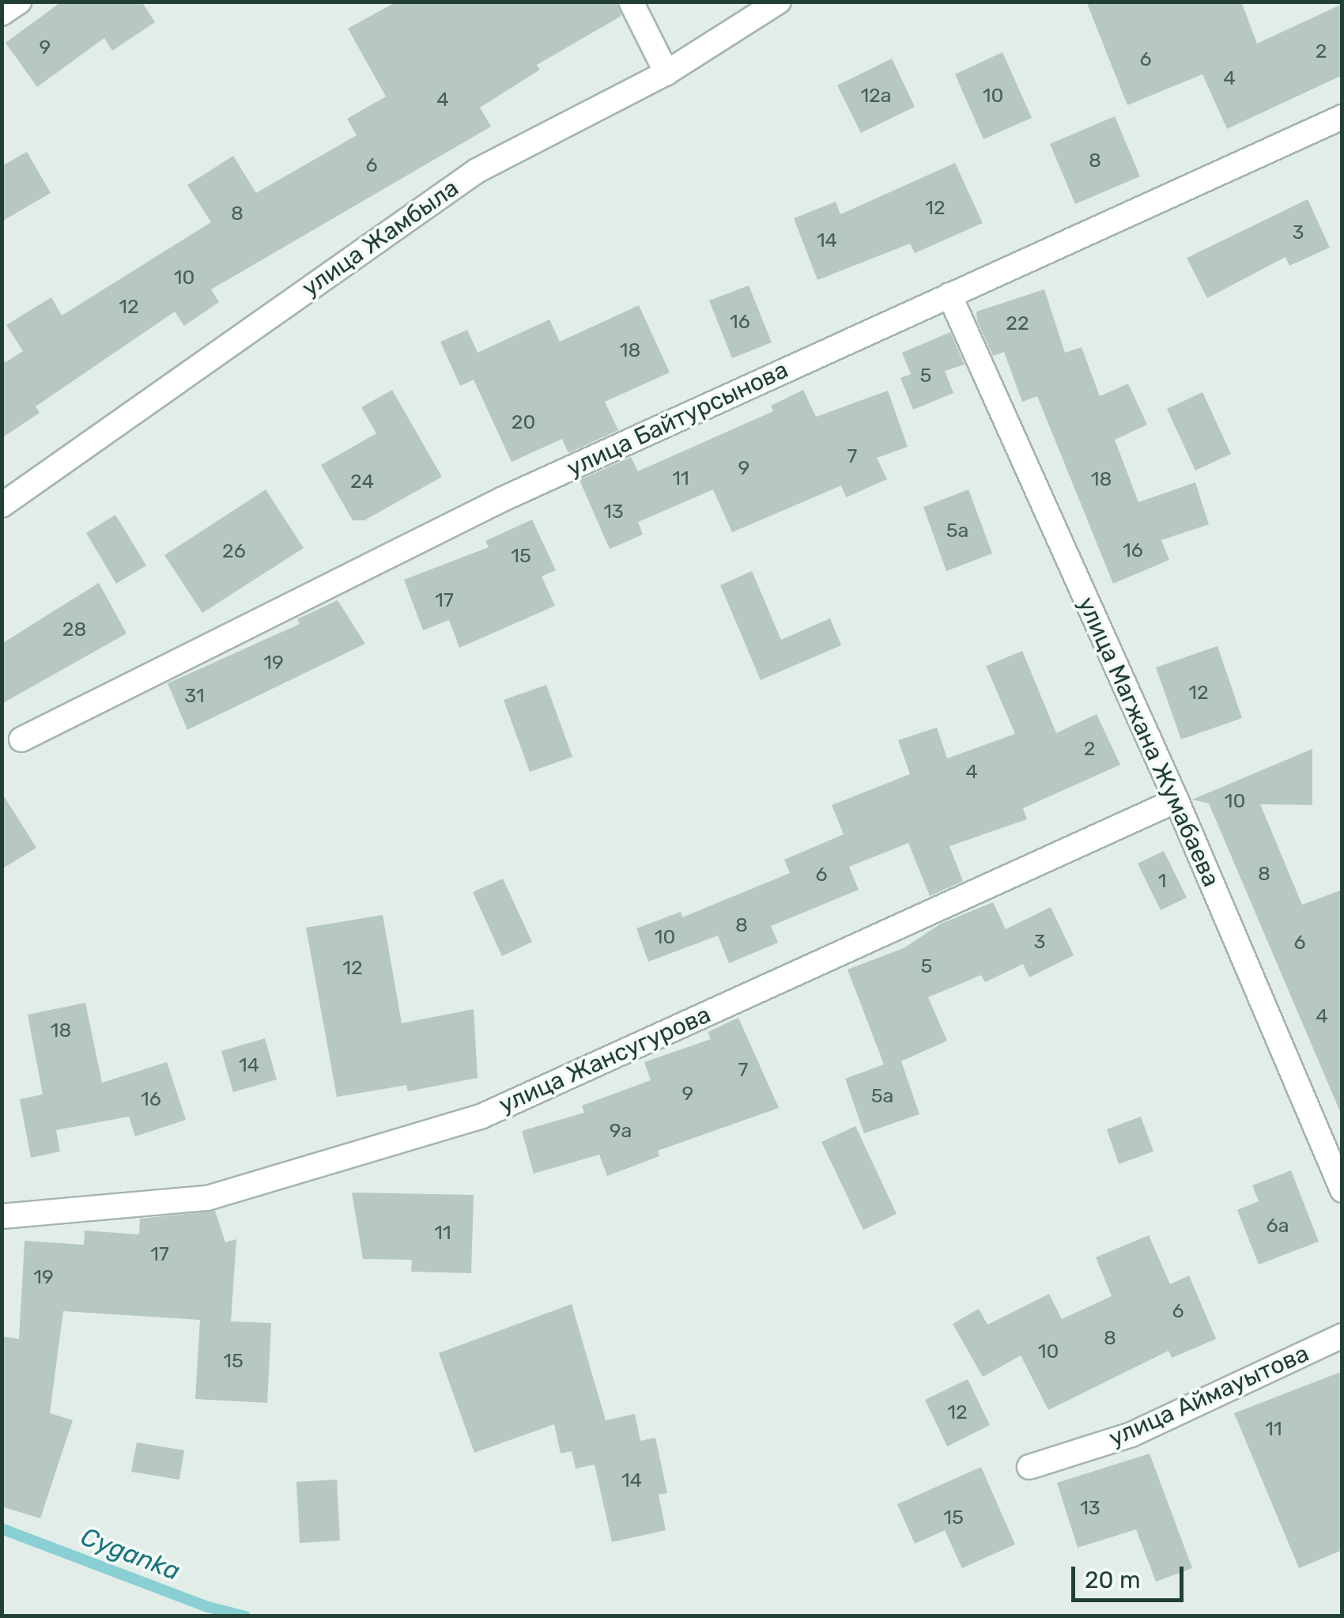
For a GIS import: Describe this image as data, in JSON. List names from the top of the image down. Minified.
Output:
{"streets":{"street":["улица Жамбыла","улица Байтурсынова","улица Магжана Жумабаева","улица Жансугурова","улица Аймауытова"]},"crossings":[["улица Байтурсынова","улица Магжана Жумабаева"],["улица Магжана Жумабаева","улица Жансугурова"]],"water":["Cyganka"],"house_numbers":["9","2","6","4","12а","10","4","8","6","12","8","3","14","10","12","16","22","18","5","20","7","9","11","18","24","13","5а","16","26","15","17","28","19","12","31","2","4","10","8","6","1","8","10","3","6","5","12","4","18","14","7","9","5а","16","9а","6а","11","17","19","6","8","10","15","12","11","14","13","15"],"scale_bar":"20 m"}
